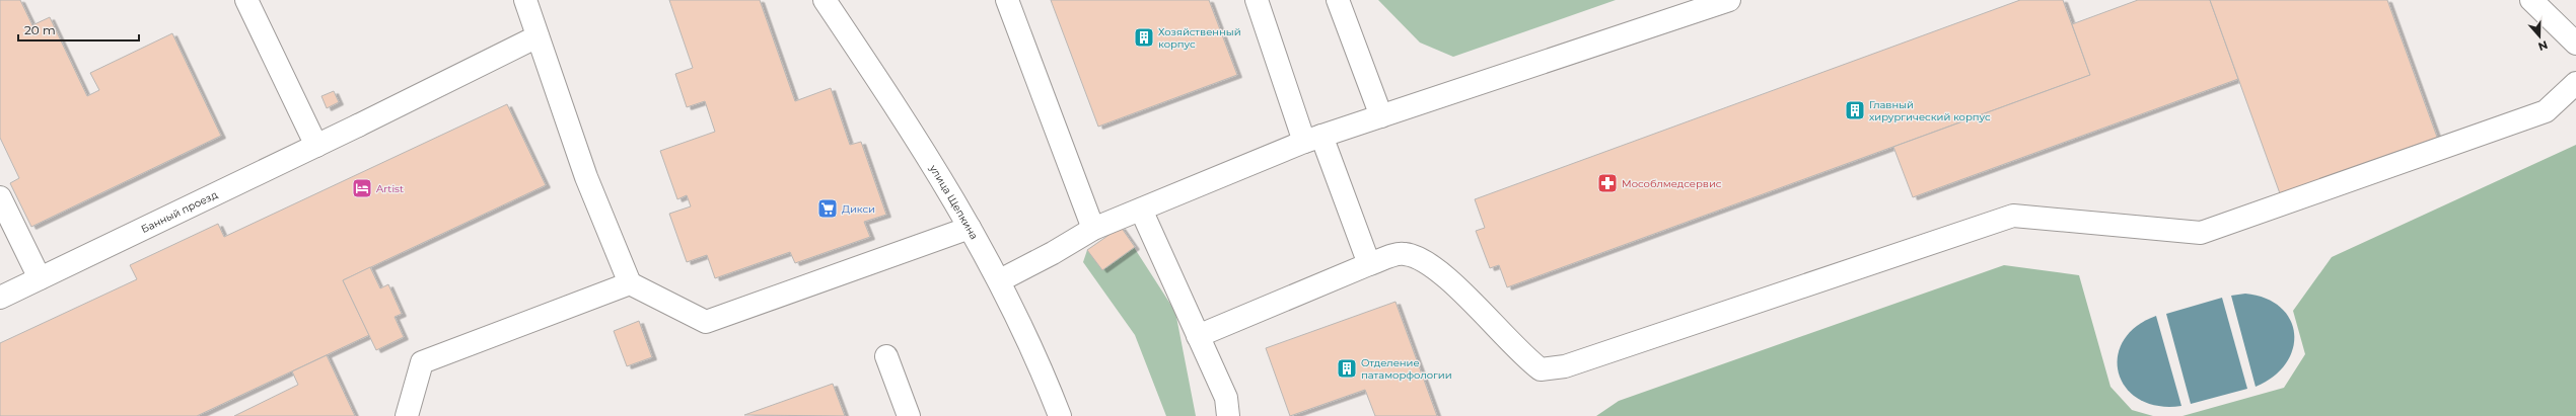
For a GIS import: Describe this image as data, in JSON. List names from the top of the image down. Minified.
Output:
{"streets":{"street":["улица Щепкина","Банный проезд"]},"places":{"building":["Хозяйственный корпус","Главный хирургический корпус","Отделение патаморфологии"],"pharmacy":["Мособлмедсервис"],"hotel":["Artist"],"supermarket":["Дикси"]},"scale_bar":"20 m","north":"bottom"}
